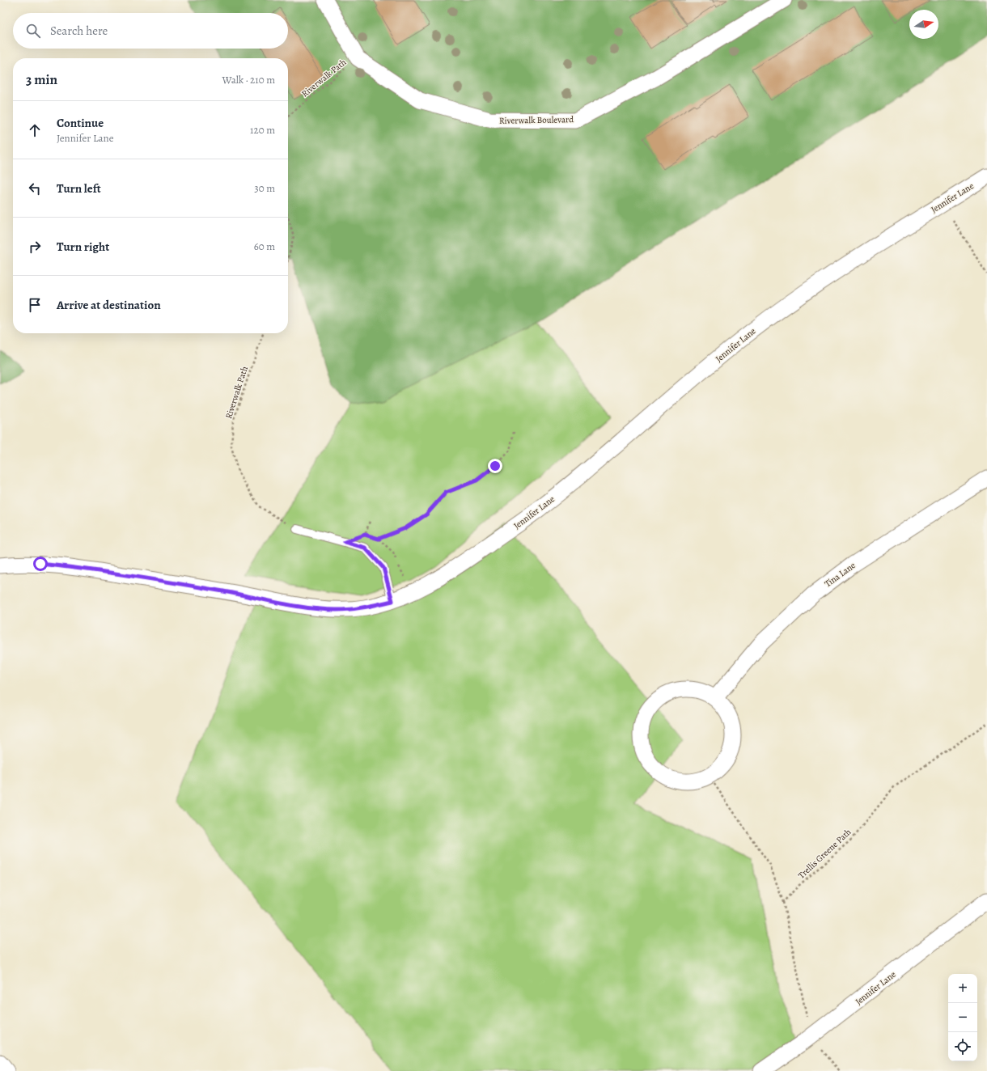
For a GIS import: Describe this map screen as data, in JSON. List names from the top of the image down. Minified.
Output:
{"streets":{"street":["Riverwalk Boulevard","Jennifer Lane","Tina Lane"],"path":["Riverwalk Path","Trellis Greene Path"]},"crossings":[["Riverwalk Path","Riverwalk Boulevard"]],"north":"right","page":{"search":"Search here","heading":["3 min","Walk · 210 m"],"list":[["Continue","Jennifer Lane","120 m"],["Turn left","30 m"],["Turn right","60 m"],"Arrive at destination"],"map_buttons":["+","−"]}}
